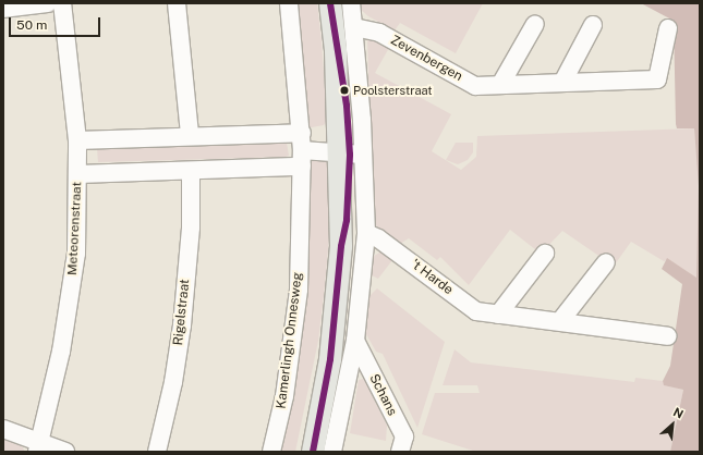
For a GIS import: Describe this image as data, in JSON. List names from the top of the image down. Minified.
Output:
{"streets":{"street":["Zevenbergen","Meteorenstraat","'t Harde","Rigelstraat","Kamerlingh Onnesweg","Schans"]},"places":["Poolsterstraat"],"scale_bar":"50 m","north":"top right"}
